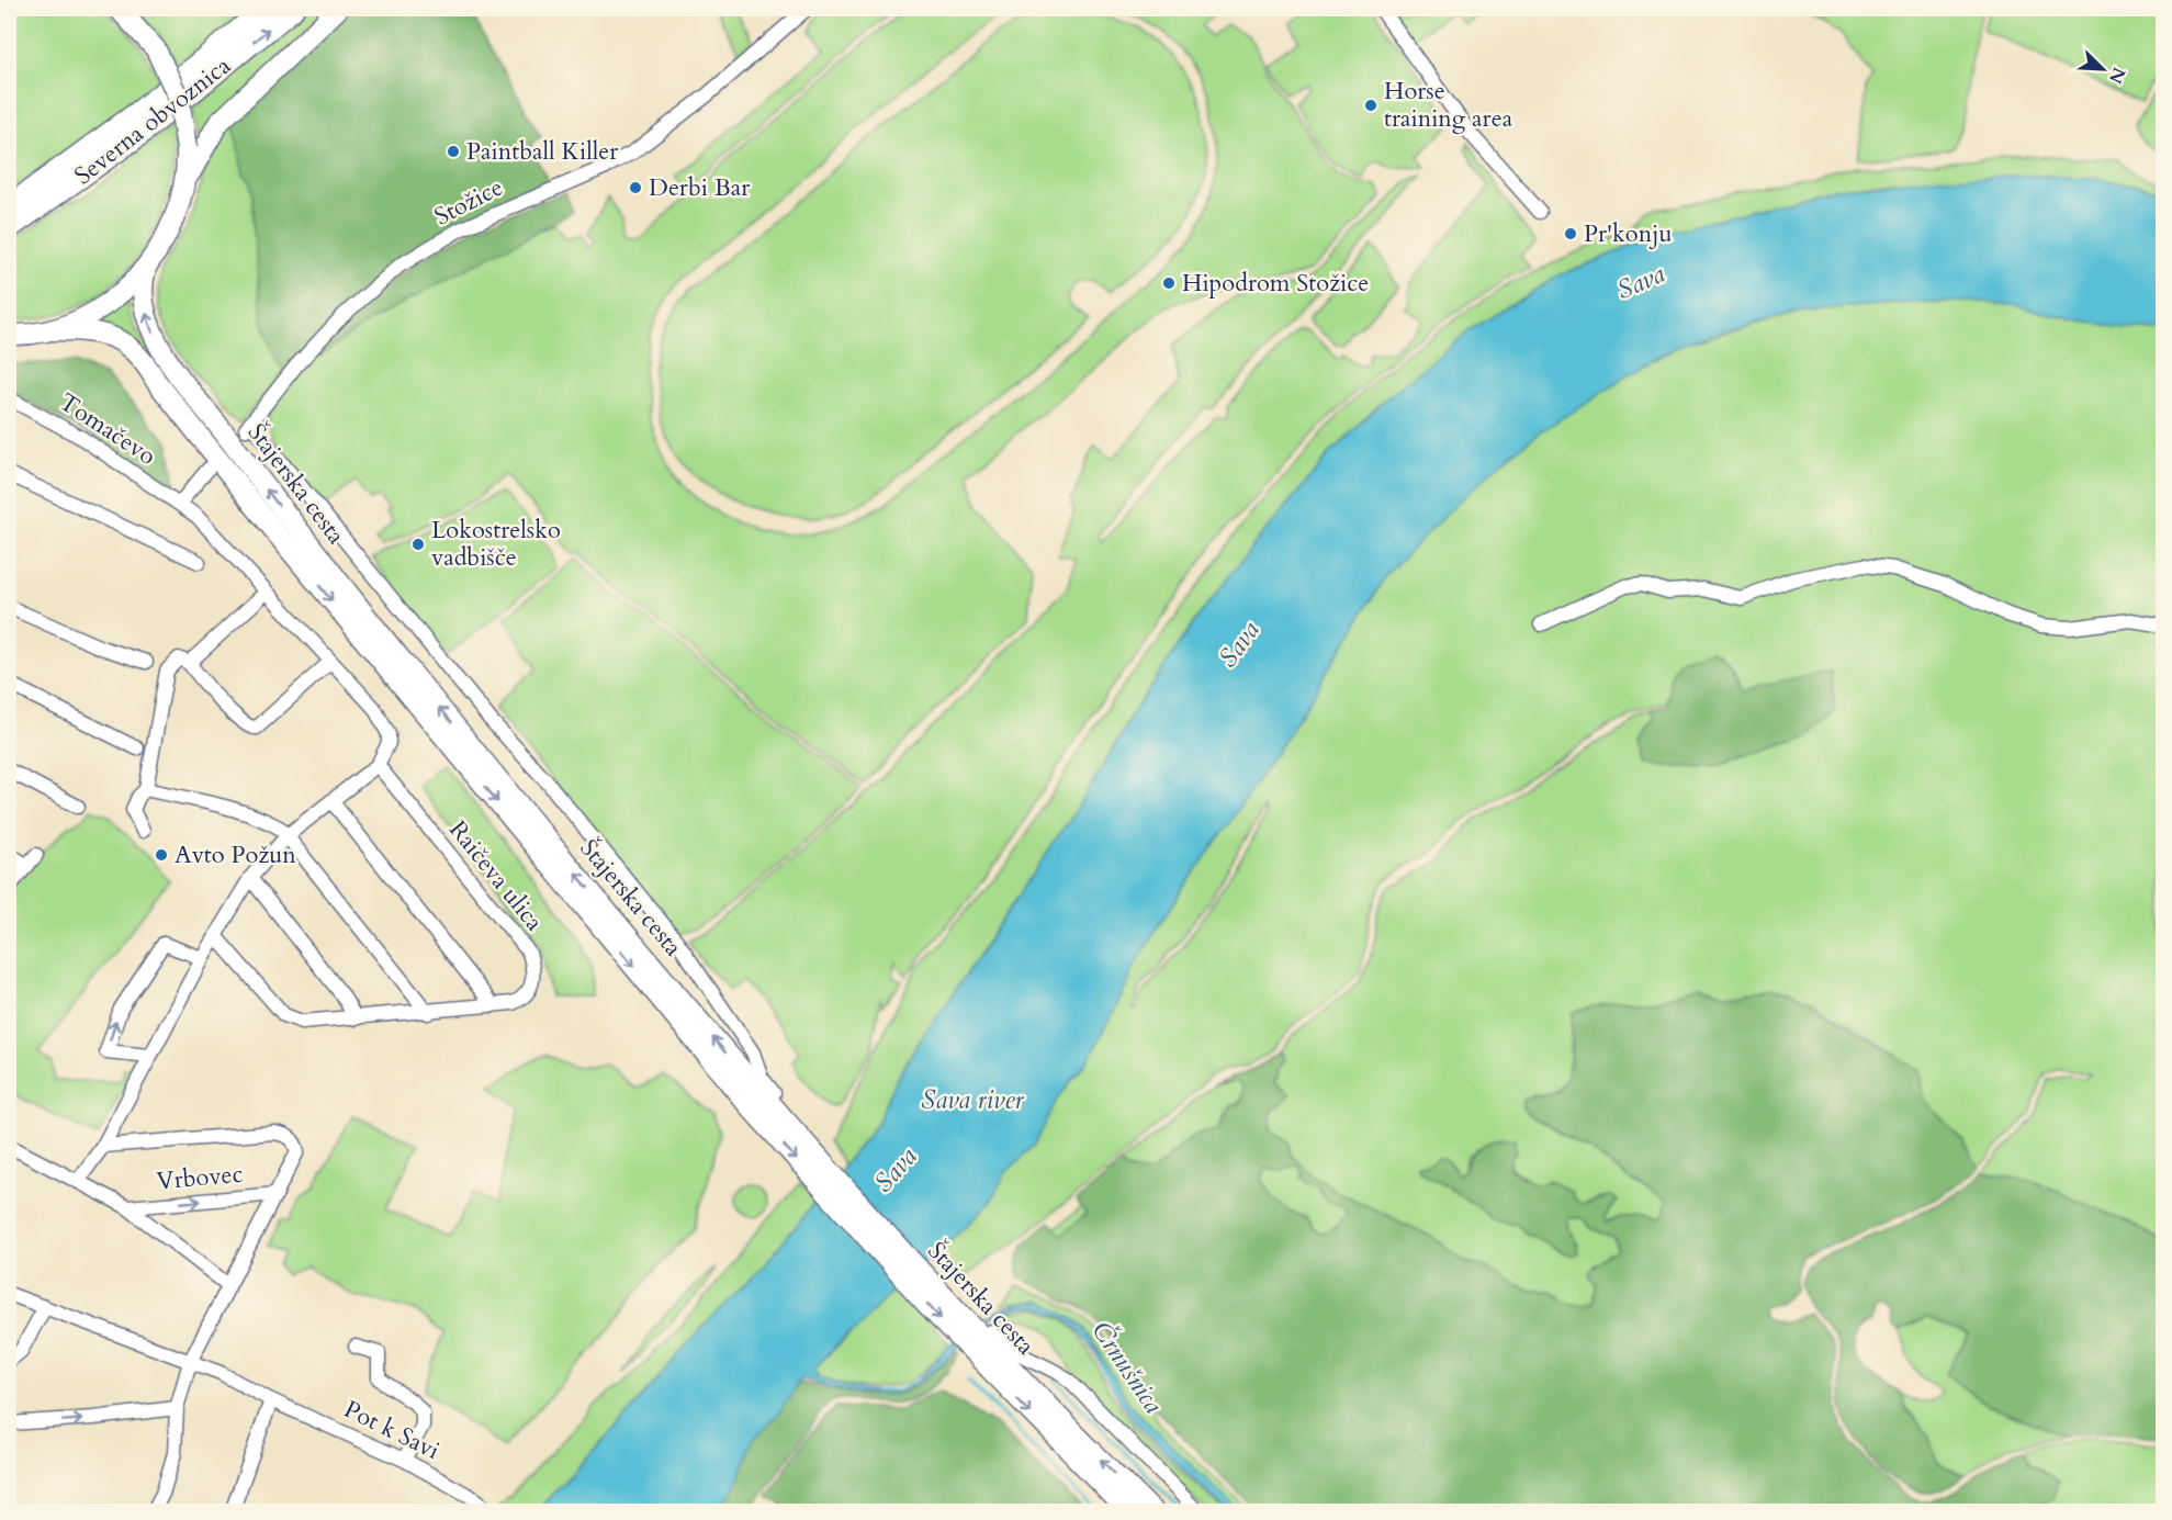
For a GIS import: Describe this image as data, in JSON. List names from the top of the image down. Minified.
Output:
{"streets":{"highway":["Severna obvoznica"],"main road":["Štajerska cesta"],"street":["Stožice","Tomačevo","Raičeva ulica","Vrbovec","Pot k Savi"]},"crossings":[["Stožice","Štajerska cesta"]],"one_way":["Vrbovec"],"water":["Sava","Sava river","Črnušnica"],"places":["Horse training area","Paintball Killer","Derbi Bar","Pr'konju","Hipodrom Stožice","Lokostrelsko vadbišče","Avto Požun"],"north":"bottom right"}
